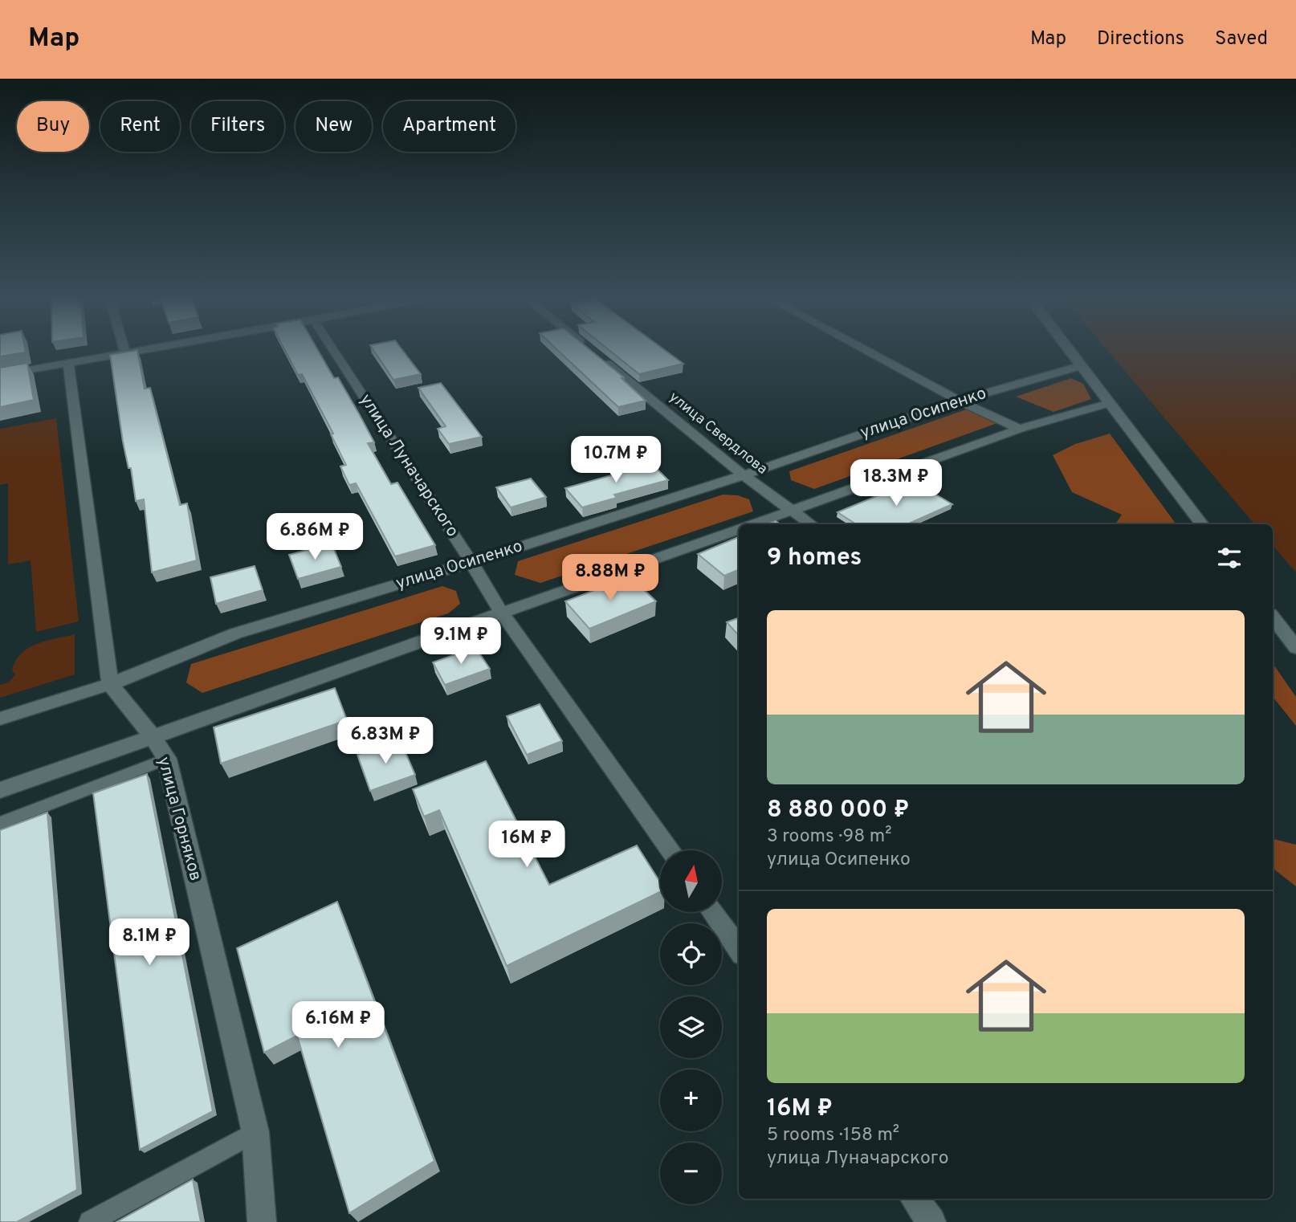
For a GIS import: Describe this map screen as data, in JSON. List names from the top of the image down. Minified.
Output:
{"streets":{"street":["улица Осипенко","улица Свердлова","улица Луначарского","улица Горняков"]},"crossings":[["улица Осипенко","улица Свердлова"],["улица Осипенко","улица Луначарского"],["улица Осипенко","улица Горняков"]],"north":"top","page":{"header":"Map","nav":["Map","Directions","Saved"],"chip":["Buy","Rent","Filters","New","Apartment"],"price":["10.7M ₽","18.3M ₽","6.86M ₽","8.88M ₽","9.1M ₽","6.83M ₽","16M ₽","8.1M ₽","6.16M ₽"],"heading":"9 homes","list":[{"name":"8 880 000 ₽","note":"3 rooms · 98 m² · улица Осипенко"},{"name":"16M ₽","note":"5 rooms · 158 m² · улица Луначарского"}],"map_buttons":["+","−"]}}
